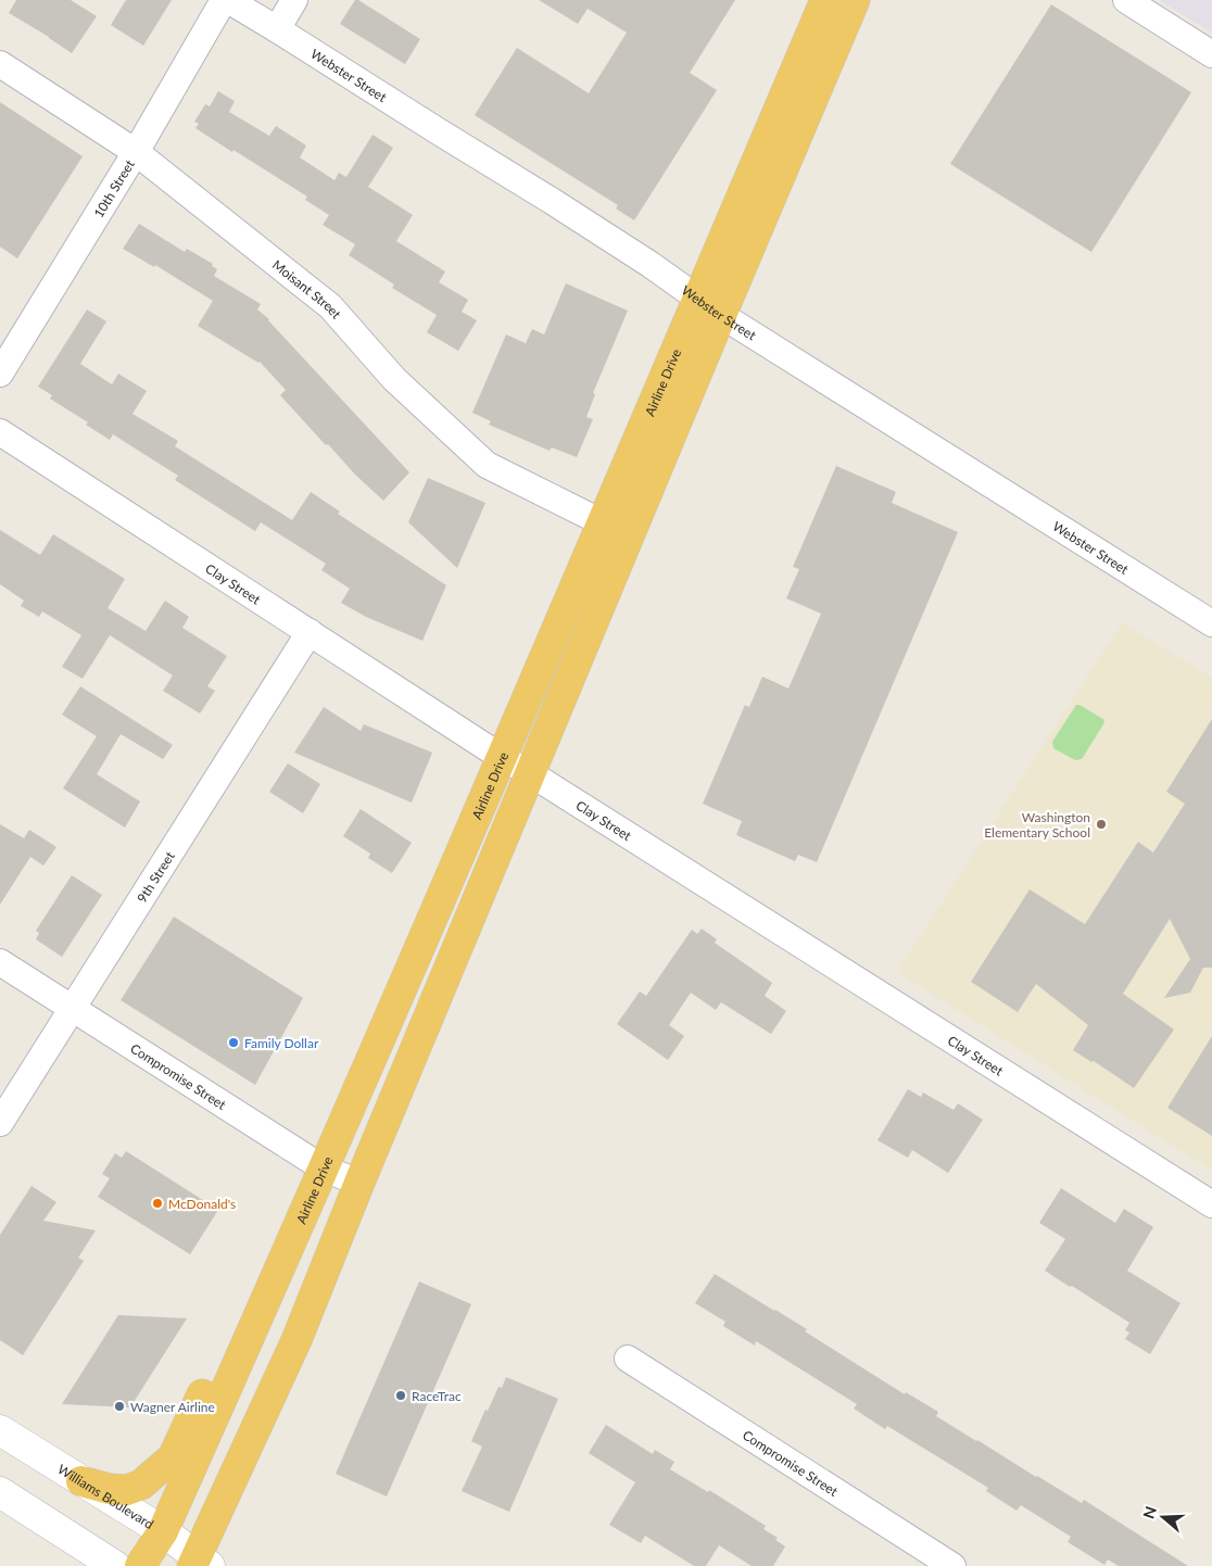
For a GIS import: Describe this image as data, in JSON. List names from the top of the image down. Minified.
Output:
{"streets":{"highway":["Airline Drive"],"main road":["Williams Boulevard"],"street":["Webster Street","10th Street","Moisant Street","Clay Street","9th Street","Compromise Street"]},"crossings":[["Webster Street","Airline Drive"],["10th Street","Moisant Street"],["Moisant Street","Airline Drive"],["Airline Drive","Clay Street"],["Airline Drive","Compromise Street"],["Airline Drive","Williams Boulevard"],["Clay Street","9th Street"],["9th Street","Compromise Street"]],"places":["Washington Elementary School","Family Dollar","McDonald's","RaceTrac","Wagner Airline"],"north":"left"}
